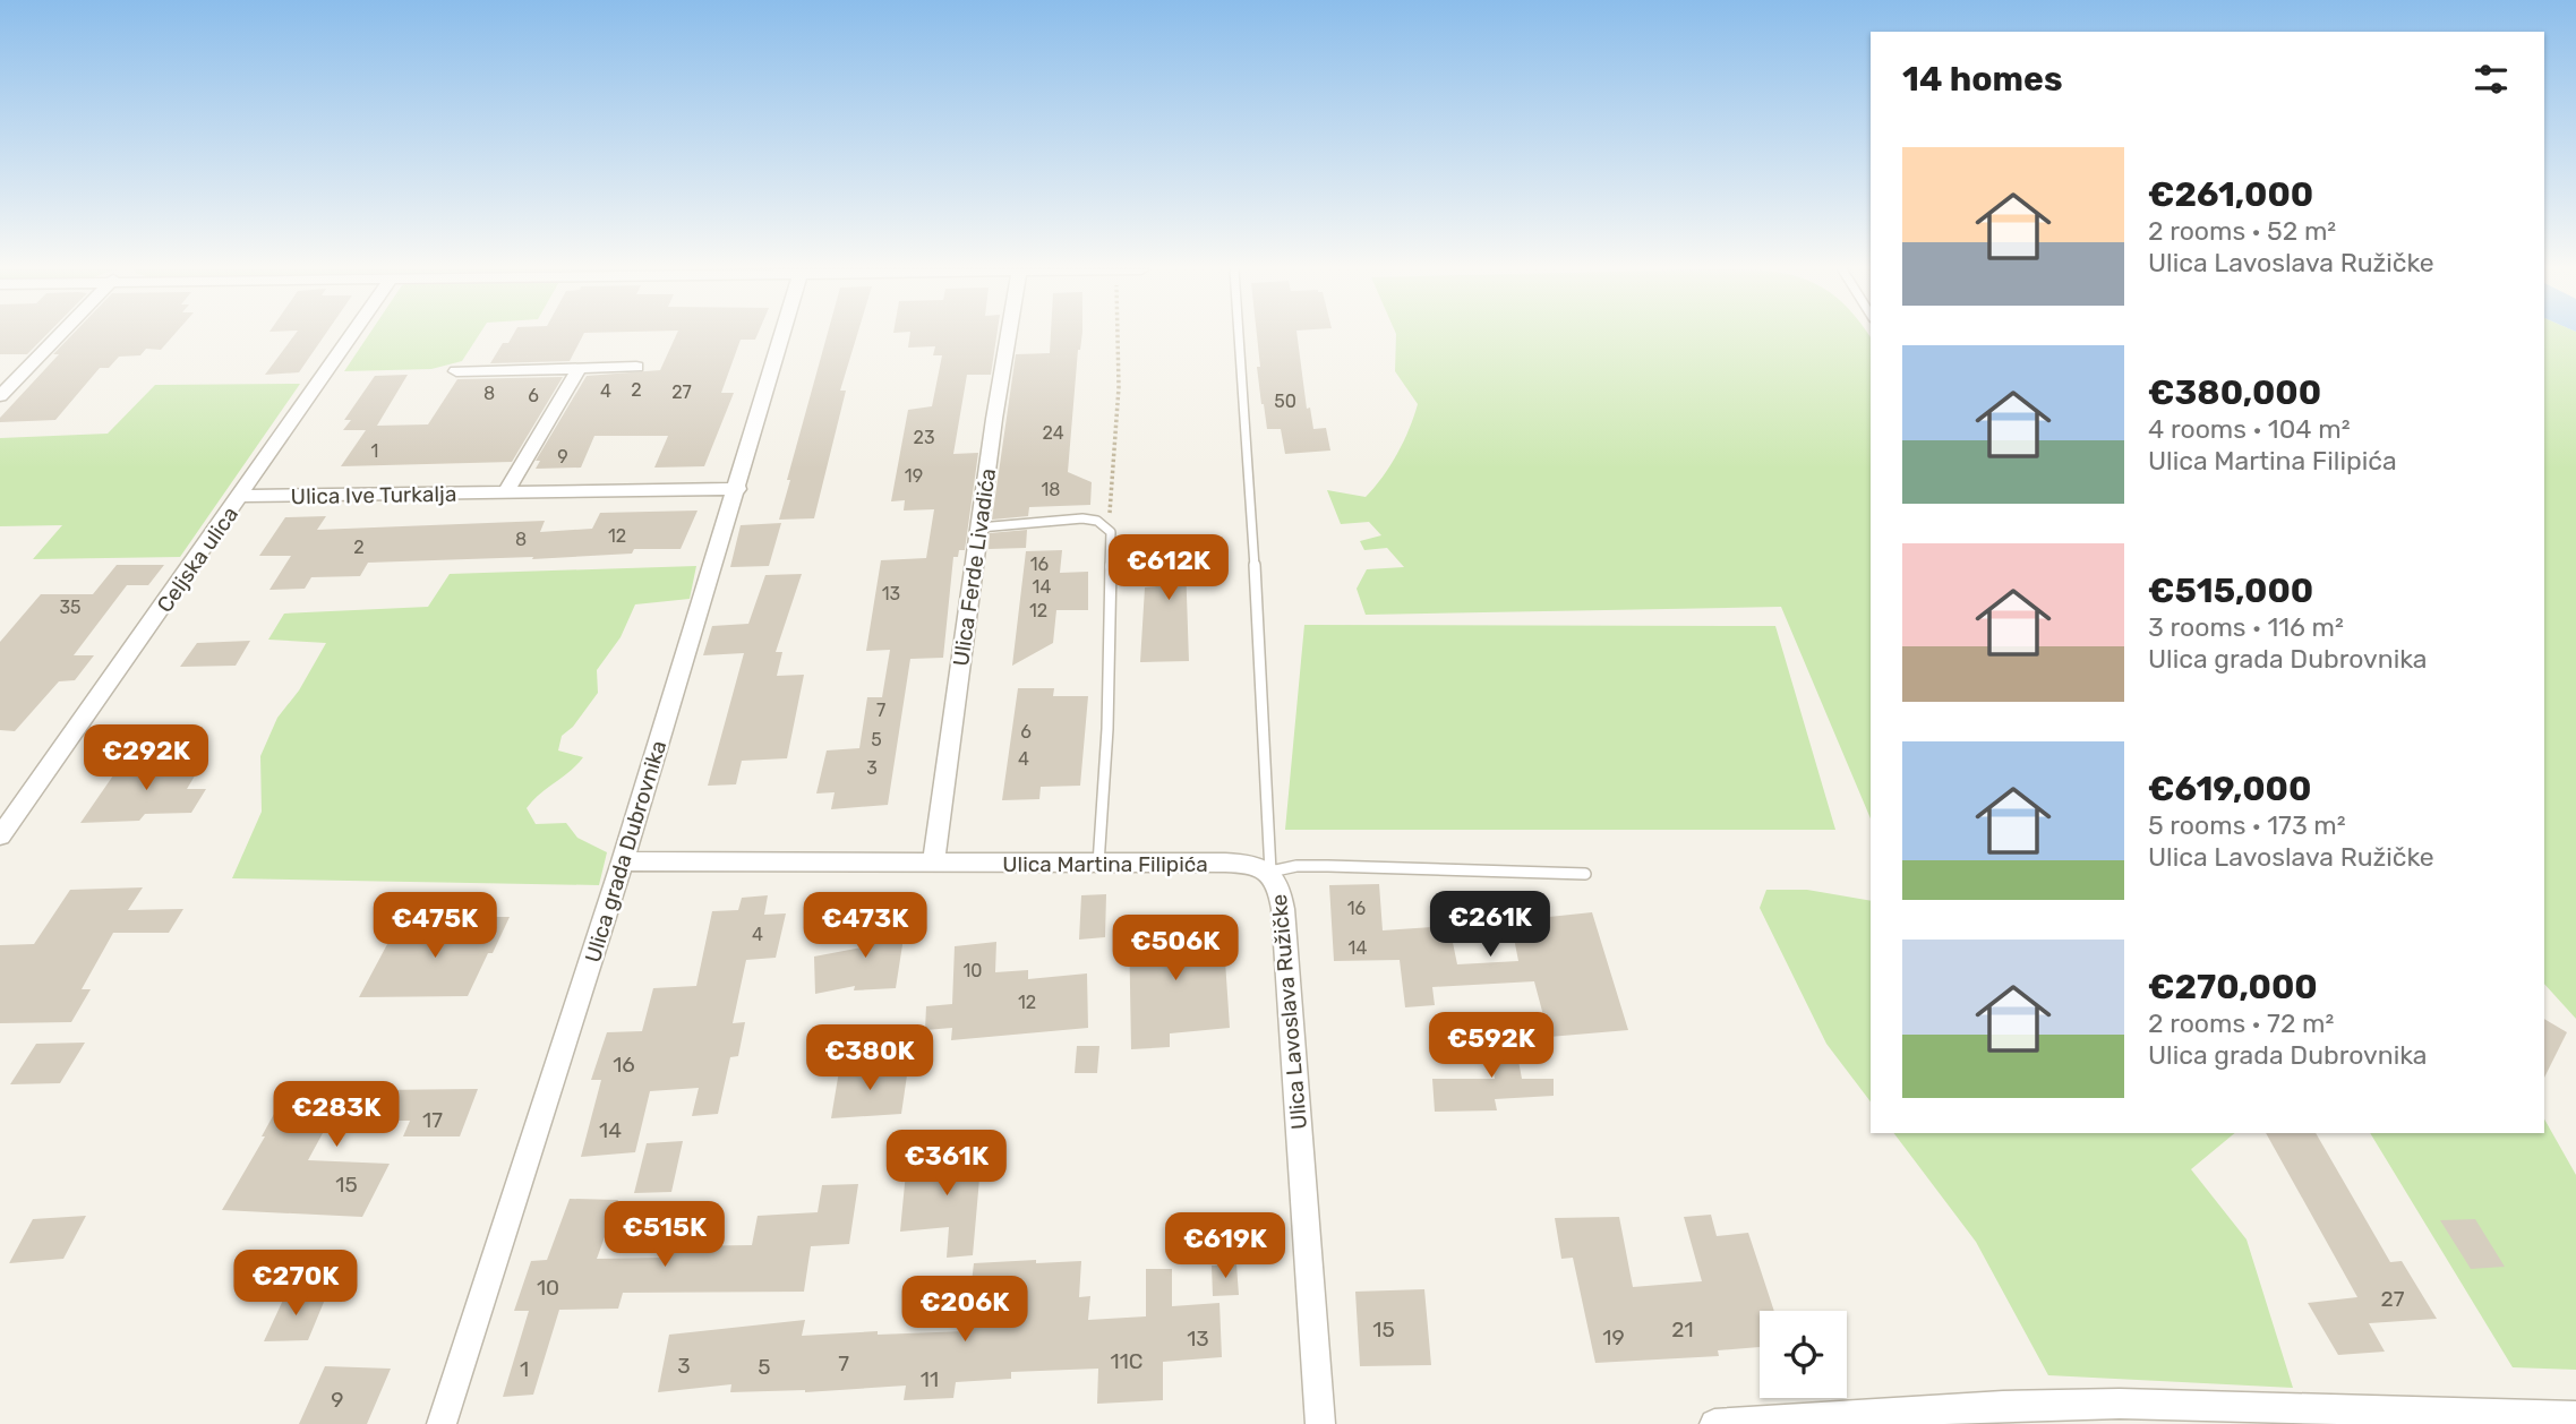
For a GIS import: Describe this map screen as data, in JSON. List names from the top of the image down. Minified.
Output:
{"streets":{"street":["Ulica Ive Turkalja","Celjska ulica","Ulica Ferde Livadića","Ulica grada Dubrovnika","Ulica Martina Filipića","Ulica Lavoslava Ružičke"]},"crossings":[["Ulica Ive Turkalja","Celjska ulica"],["Ulica Ive Turkalja","Ulica grada Dubrovnika"],["Ulica Ferde Livadića","Ulica Martina Filipića"],["Ulica grada Dubrovnika","Ulica Martina Filipića"],["Ulica Martina Filipića","Ulica Lavoslava Ružičke"]],"house_numbers":["2","4","27","8","6","50","24","23","1","9","19","18","12","8","2","16","14","13","35","12","7","6","5","4","3","16","4","14","10","12","16","17","14","15","10","27","15","21","19","13","11C","7","3","5","1","11","9"],"page":{"heading":"14 homes","list":[{"name":"€261,000","note":"2 rooms · 52 m² · Ulica Lavoslava Ružičke"},{"name":"€380,000","note":"4 rooms · 104 m² · Ulica Martina Filipića"},{"name":"€515,000","note":"3 rooms · 116 m² · Ulica grada Dubrovnika"},{"name":"€619,000","note":"5 rooms · 173 m² · Ulica Lavoslava Ružičke"},{"name":"€270,000","note":"2 rooms · 72 m² · Ulica grada Dubrovnika"}],"price":["€612K","€292K","€261K","€475K","€473K","€506K","€592K","€380K","€283K","€361K","€515K","€619K","€270K","€206K"]}}
